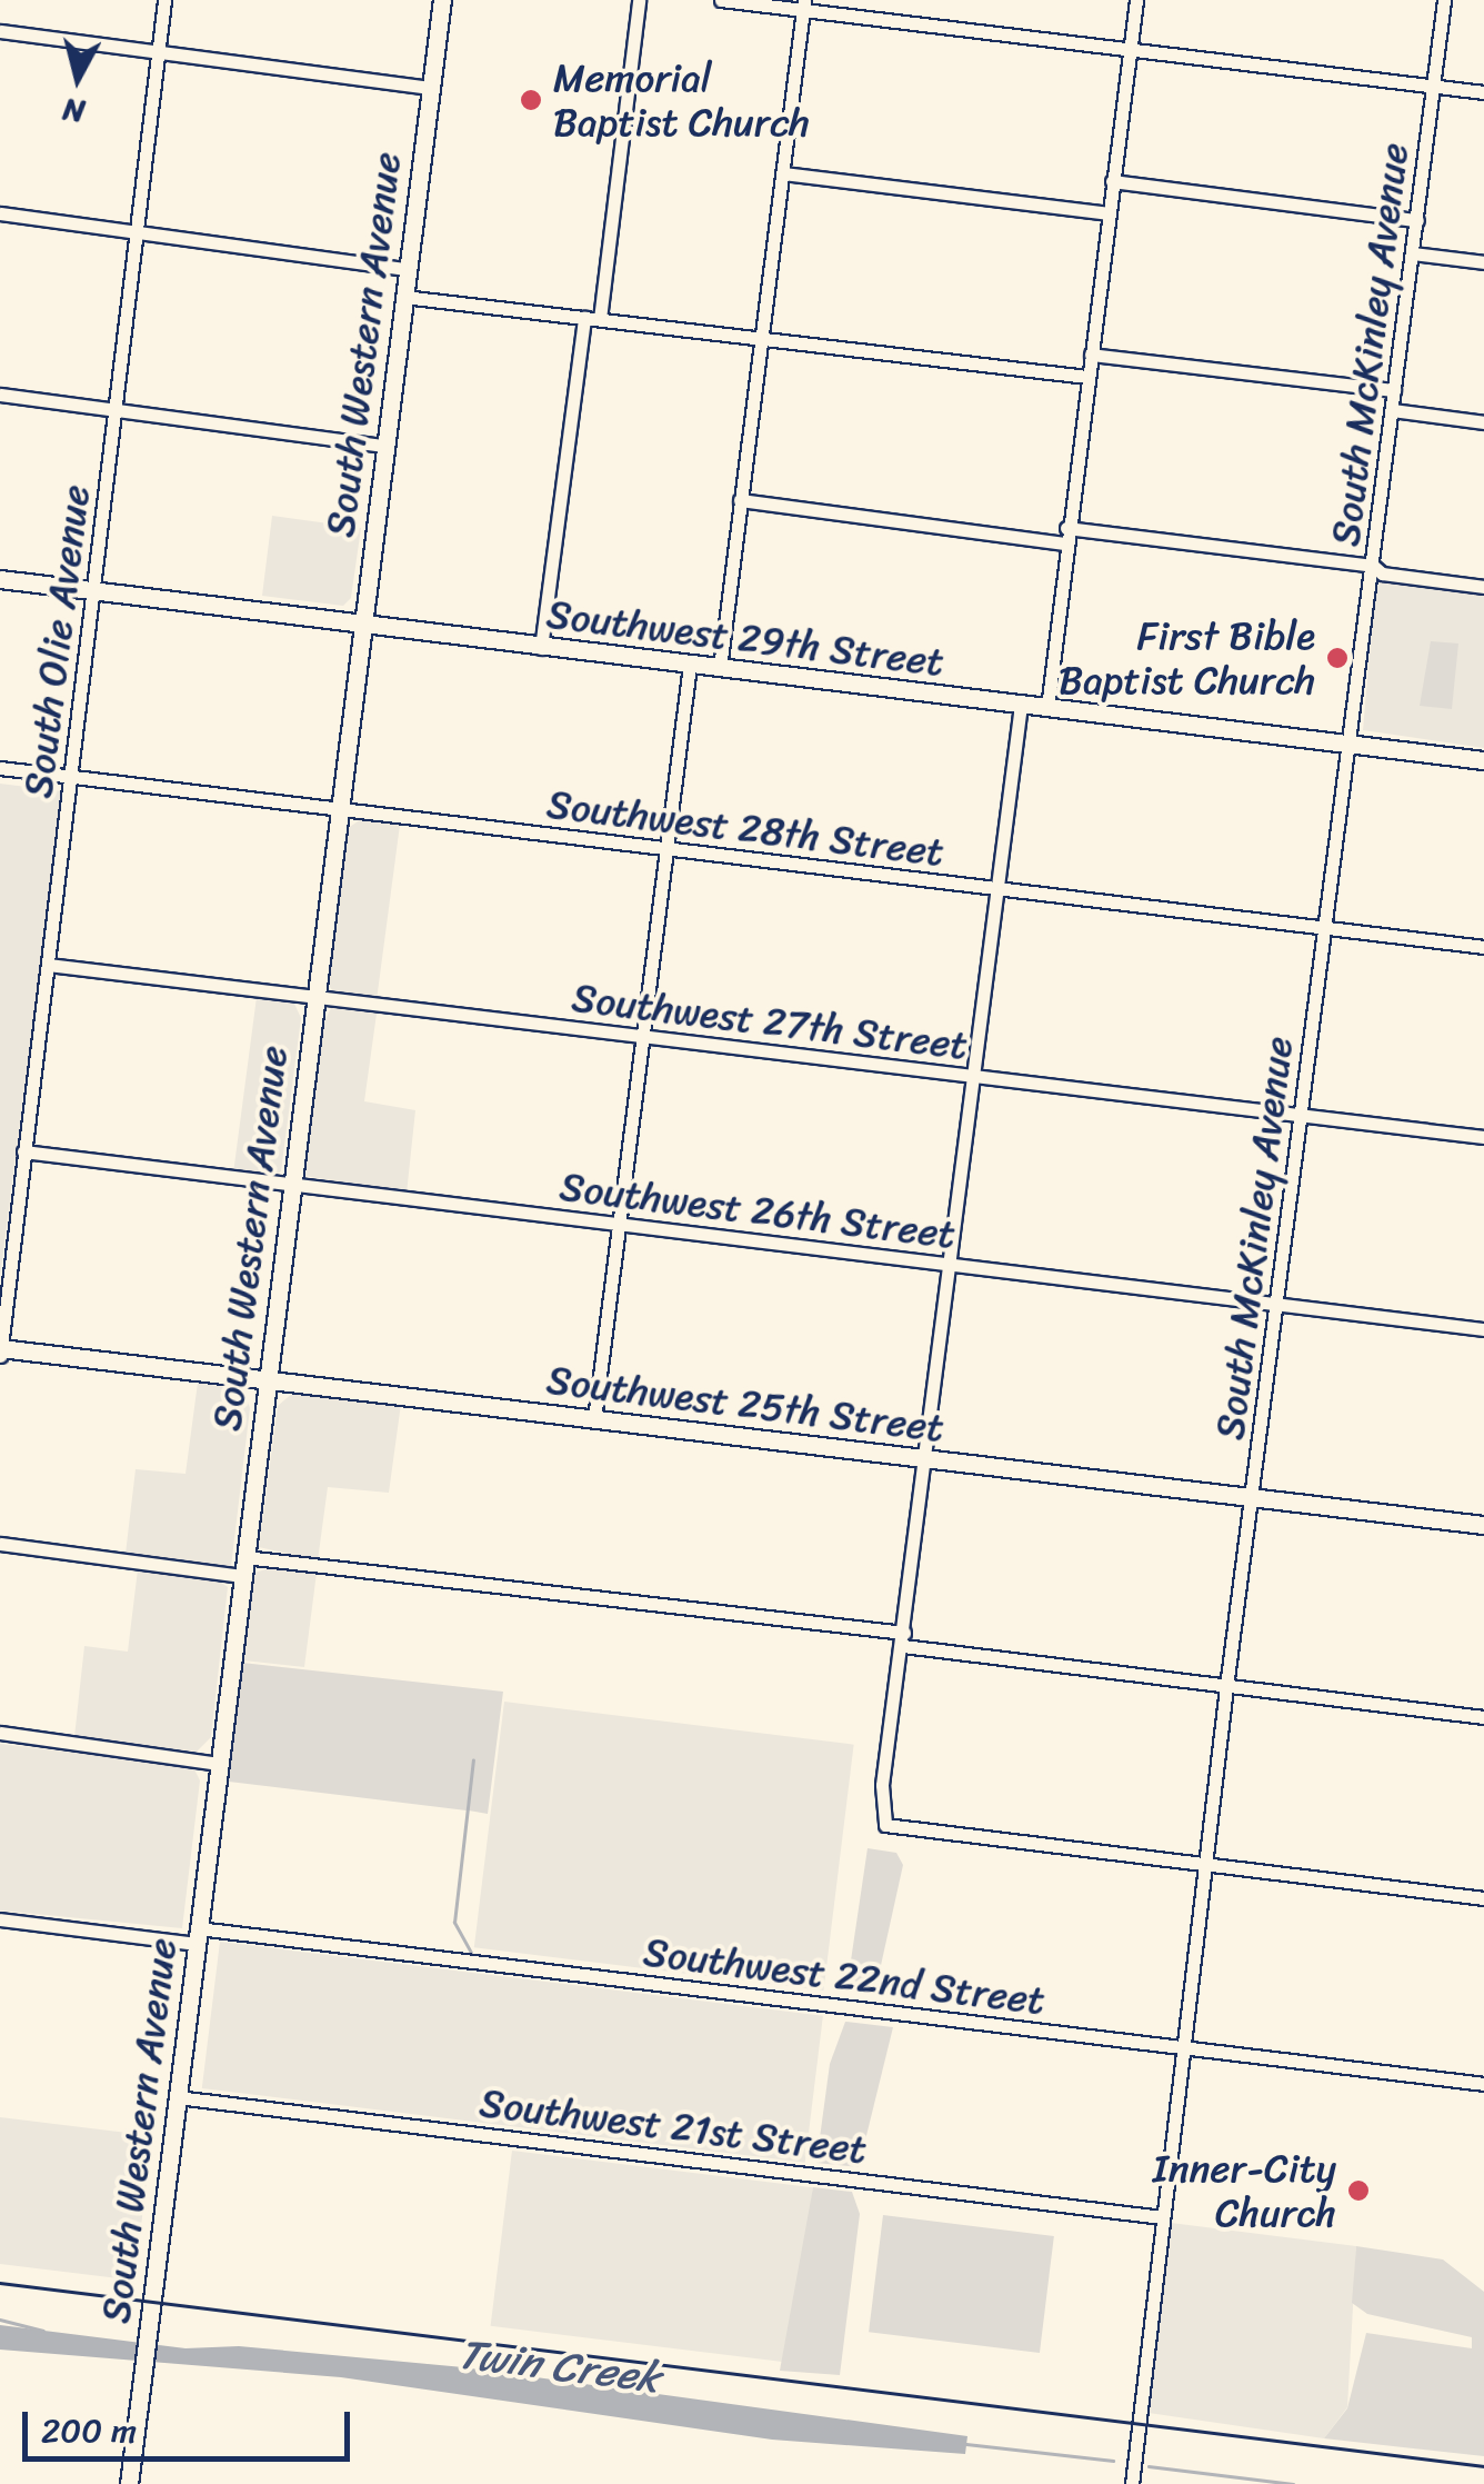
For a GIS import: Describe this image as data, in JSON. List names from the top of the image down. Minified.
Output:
{"streets":{"main road":["South Western Avenue","Southwest 29th Street","Southwest 25th Street"],"street":["South McKinley Avenue","South Olie Avenue","Southwest 28th Street","Southwest 27th Street","Southwest 26th Street","Southwest 22nd Street","Southwest 21st Street"]},"crossings":[["South Western Avenue","Southwest 29th Street"],["South Western Avenue","Southwest 28th Street"],["South Western Avenue","Southwest 27th Street"],["South Western Avenue","Southwest 26th Street"],["South Western Avenue","Southwest 25th Street"],["South Western Avenue","Southwest 22nd Street"],["South Western Avenue","Southwest 21st Street"],["South McKinley Avenue","Southwest 29th Street"],["South McKinley Avenue","Southwest 28th Street"],["South McKinley Avenue","Southwest 27th Street"],["South McKinley Avenue","Southwest 26th Street"],["South McKinley Avenue","Southwest 25th Street"],["South McKinley Avenue","Southwest 22nd Street"],["South McKinley Avenue","Southwest 21st Street"],["Southwest 29th Street","South Olie Avenue"],["South Olie Avenue","Southwest 28th Street"],["South Olie Avenue","Southwest 27th Street"],["South Olie Avenue","Southwest 26th Street"],["South Olie Avenue","Southwest 25th Street"]],"water":["Twin Creek"],"places":["Memorial Baptist Church","First Bible Baptist Church","Inner-City Church"],"scale_bar":"200 m","north":"bottom"}
